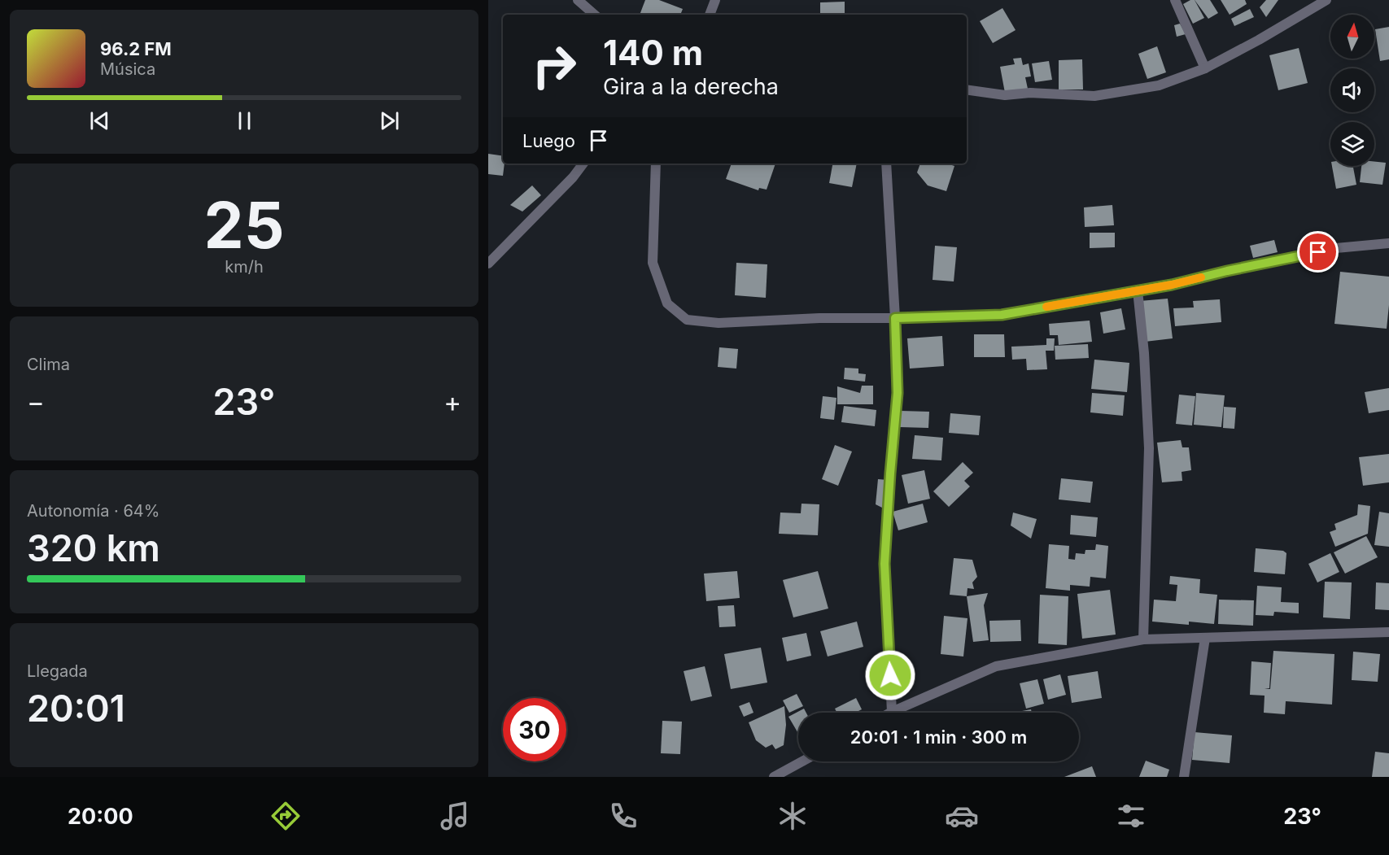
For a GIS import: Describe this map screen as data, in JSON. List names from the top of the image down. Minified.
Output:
{"north":"top","page":{"turn":["140 m","Gira a la derecha"],"song":["96.2 FM","Música"],"then":"Luego","tile":[["25","km/h"],"Clima",["Autonomía · 64%","320 km"],["Llegada","20:01"]],"heat":["−","23°","+"],"limit":"30","trip":"20:01 · 1 min · 300 m","tabs":["20:00","23°"]}}
